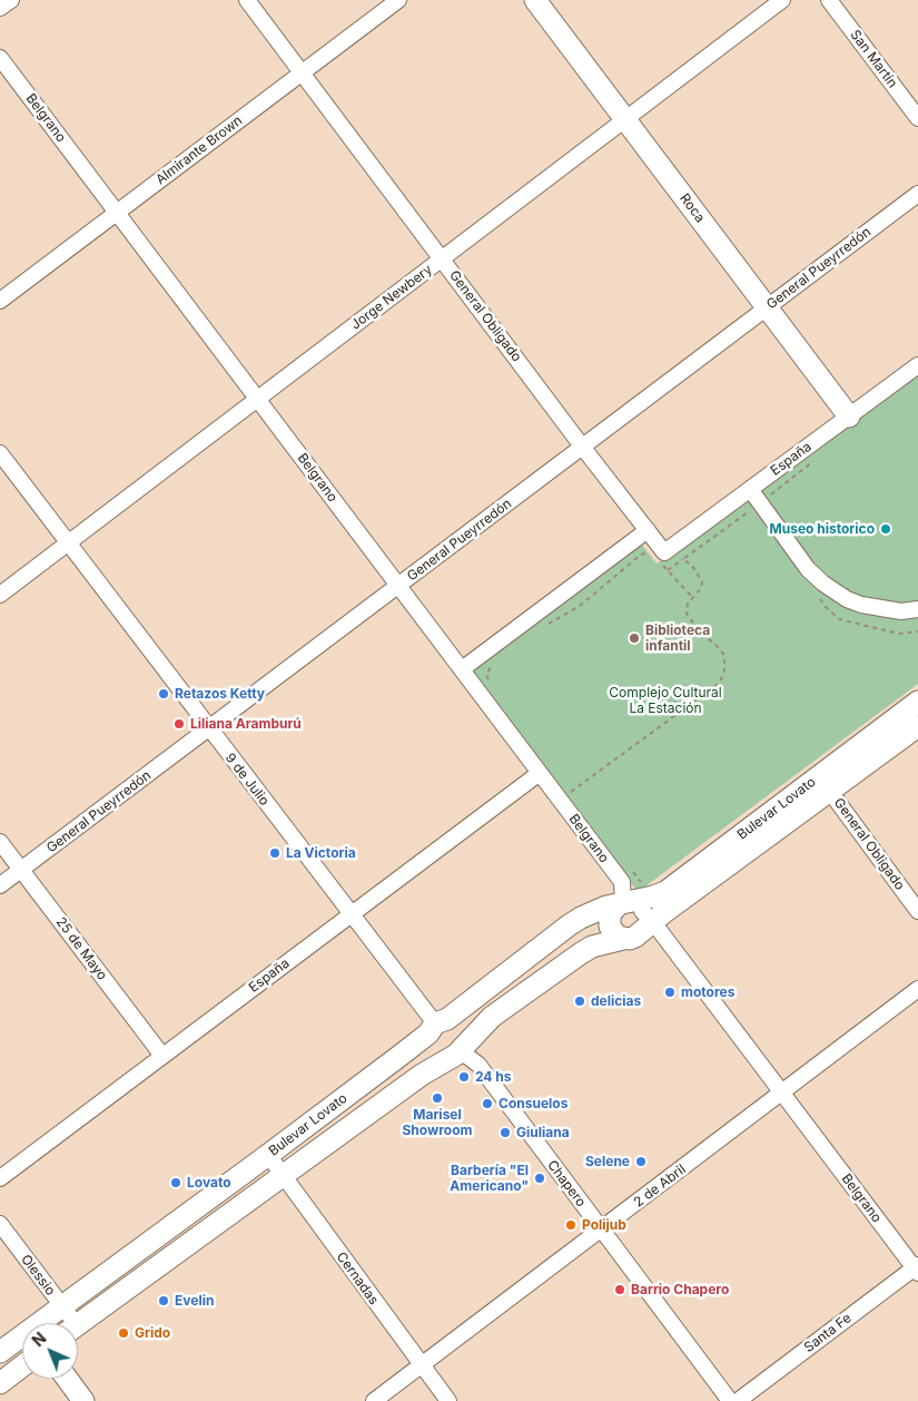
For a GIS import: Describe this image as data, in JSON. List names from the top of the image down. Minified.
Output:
{"streets":{"main road":["Roca","9 de Julio","Bulevar Lovato"],"street":["San Martín","Belgrano","Almirante Brown","General Pueyrredón","Jorge Newbery","General Obligado","España","25 de Mayo","Chapero","2 de Abril","Olessio","Cernadas","Santa Fe"]},"crossings":[["Belgrano","Almirante Brown"],["Belgrano","General Pueyrredón"],["Belgrano","Jorge Newbery"],["Belgrano","España"],["Belgrano","Bulevar Lovato"],["Belgrano","2 de Abril"],["Belgrano","Santa Fe"],["Almirante Brown","General Obligado"],["Roca","General Pueyrredón"],["Roca","Jorge Newbery"],["Roca","España"],["General Pueyrredón","General Obligado"],["General Pueyrredón","9 de Julio"],["General Pueyrredón","25 de Mayo"],["Jorge Newbery","General Obligado"],["Jorge Newbery","9 de Julio"],["General Obligado","España"],["General Obligado","Bulevar Lovato"],["España","9 de Julio"],["España","25 de Mayo"],["9 de Julio","Bulevar Lovato"],["9 de Julio","Chapero"],["Bulevar Lovato","Chapero"],["Bulevar Lovato","Olessio"],["Bulevar Lovato","Cernadas"],["Chapero","2 de Abril"],["2 de Abril","Cernadas"]],"parks":["Complejo Cultural La Estación"],"places":["Museo historico","Biblioteca infantil","Retazos Ketty","Liliana Aramburú","La Victoria","motores","delicias","24 hs","Marisel Showroom","Consuelos","Giuliana","Selene","Barbería \"El Americano\"","Lovato","Polijub","Barrio Chapero","Evelin","Grido"],"north":"top left"}
